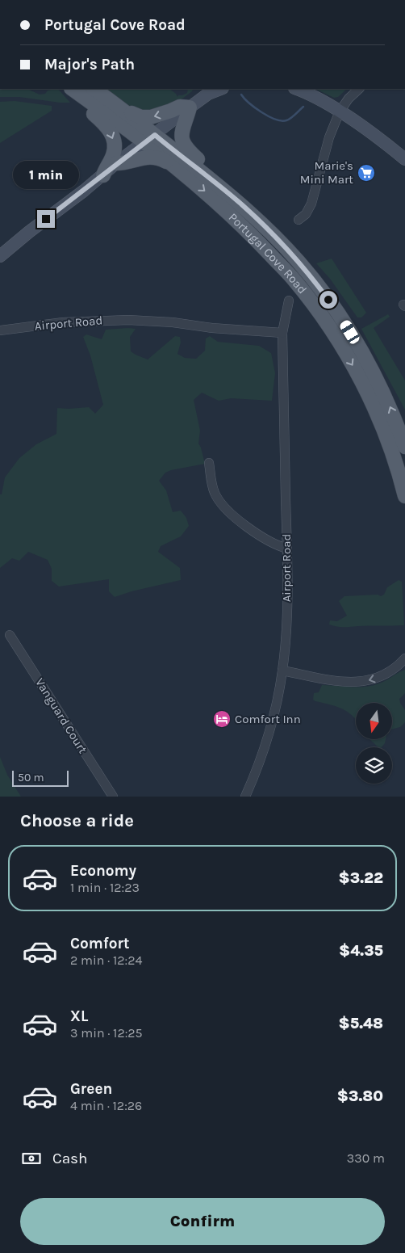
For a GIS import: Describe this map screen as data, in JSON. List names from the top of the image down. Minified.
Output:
{"streets":{"main road":["Portugal Cove Road"],"street":["Airport Road","Vanguard Court"]},"places":{"supermarket":["Marie's Mini Mart"],"hotel":["Comfort Inn"]},"scale_bar":"50 m","north":"bottom","page":{"banner":["Portugal Cove Road","Major's Path"],"bubble":"1 min","scale":"50 m","heading":"Choose a ride","list":[{"name":"Economy","note":"1 min · 12:23","value":"$3.22"},{"name":"Comfort","note":"2 min · 12:24","value":"$4.35"},{"name":"XL","note":"3 min · 12:25","value":"$5.48"},{"name":"Green","note":"4 min · 12:26","value":"$3.80"}],"pay":["Cash","330 m"],"buttons":"Confirm"}}
